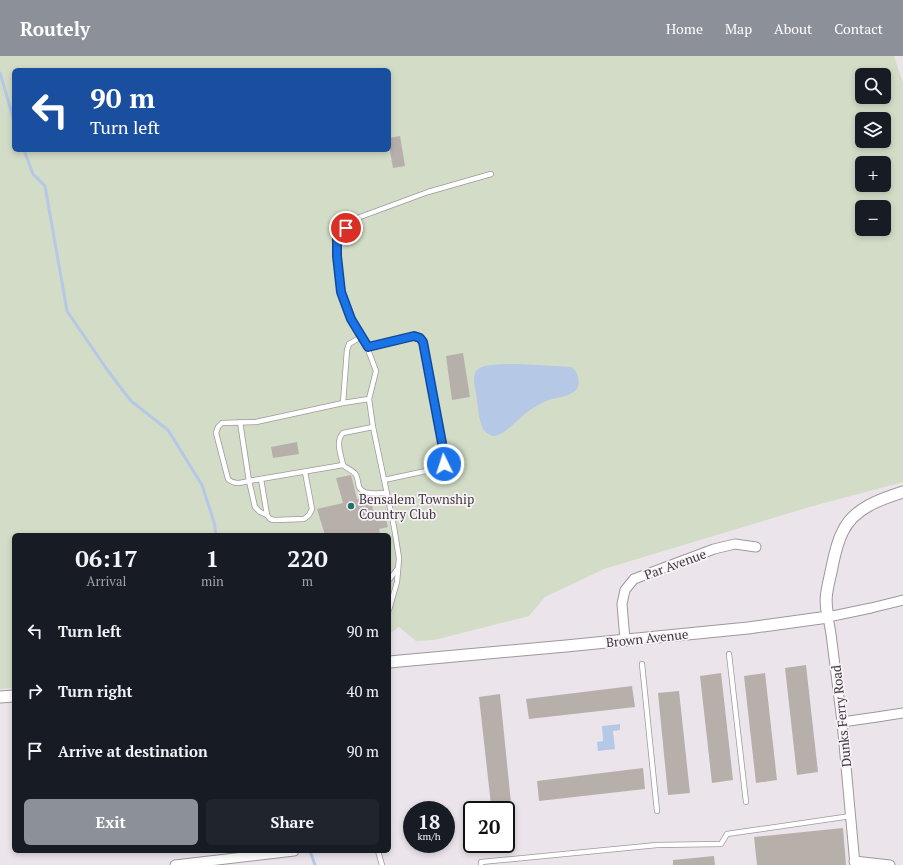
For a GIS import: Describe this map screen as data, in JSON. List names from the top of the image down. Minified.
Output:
{"streets":{"street":["Par Avenue","Brown Avenue","Dunks Ferry Road"]},"crossings":[["Par Avenue","Brown Avenue"],["Brown Avenue","Dunks Ferry Road"]],"places":["Bensalem Township Country Club"],"page":{"header":"Routely","nav":["Home","Map","About","Contact"],"map_buttons":["+","−"],"turn":["90 m","Turn left"],"eta":["06:17","Arrival","1","min","220","m"],"list":[{"name":"Turn left","value":"90 m"},{"name":"Turn right","value":"40 m"},{"name":"Arrive at destination","value":"90 m"}],"buttons":["Exit","Share"],"speed":"18 km/h","limit":"20"}}
